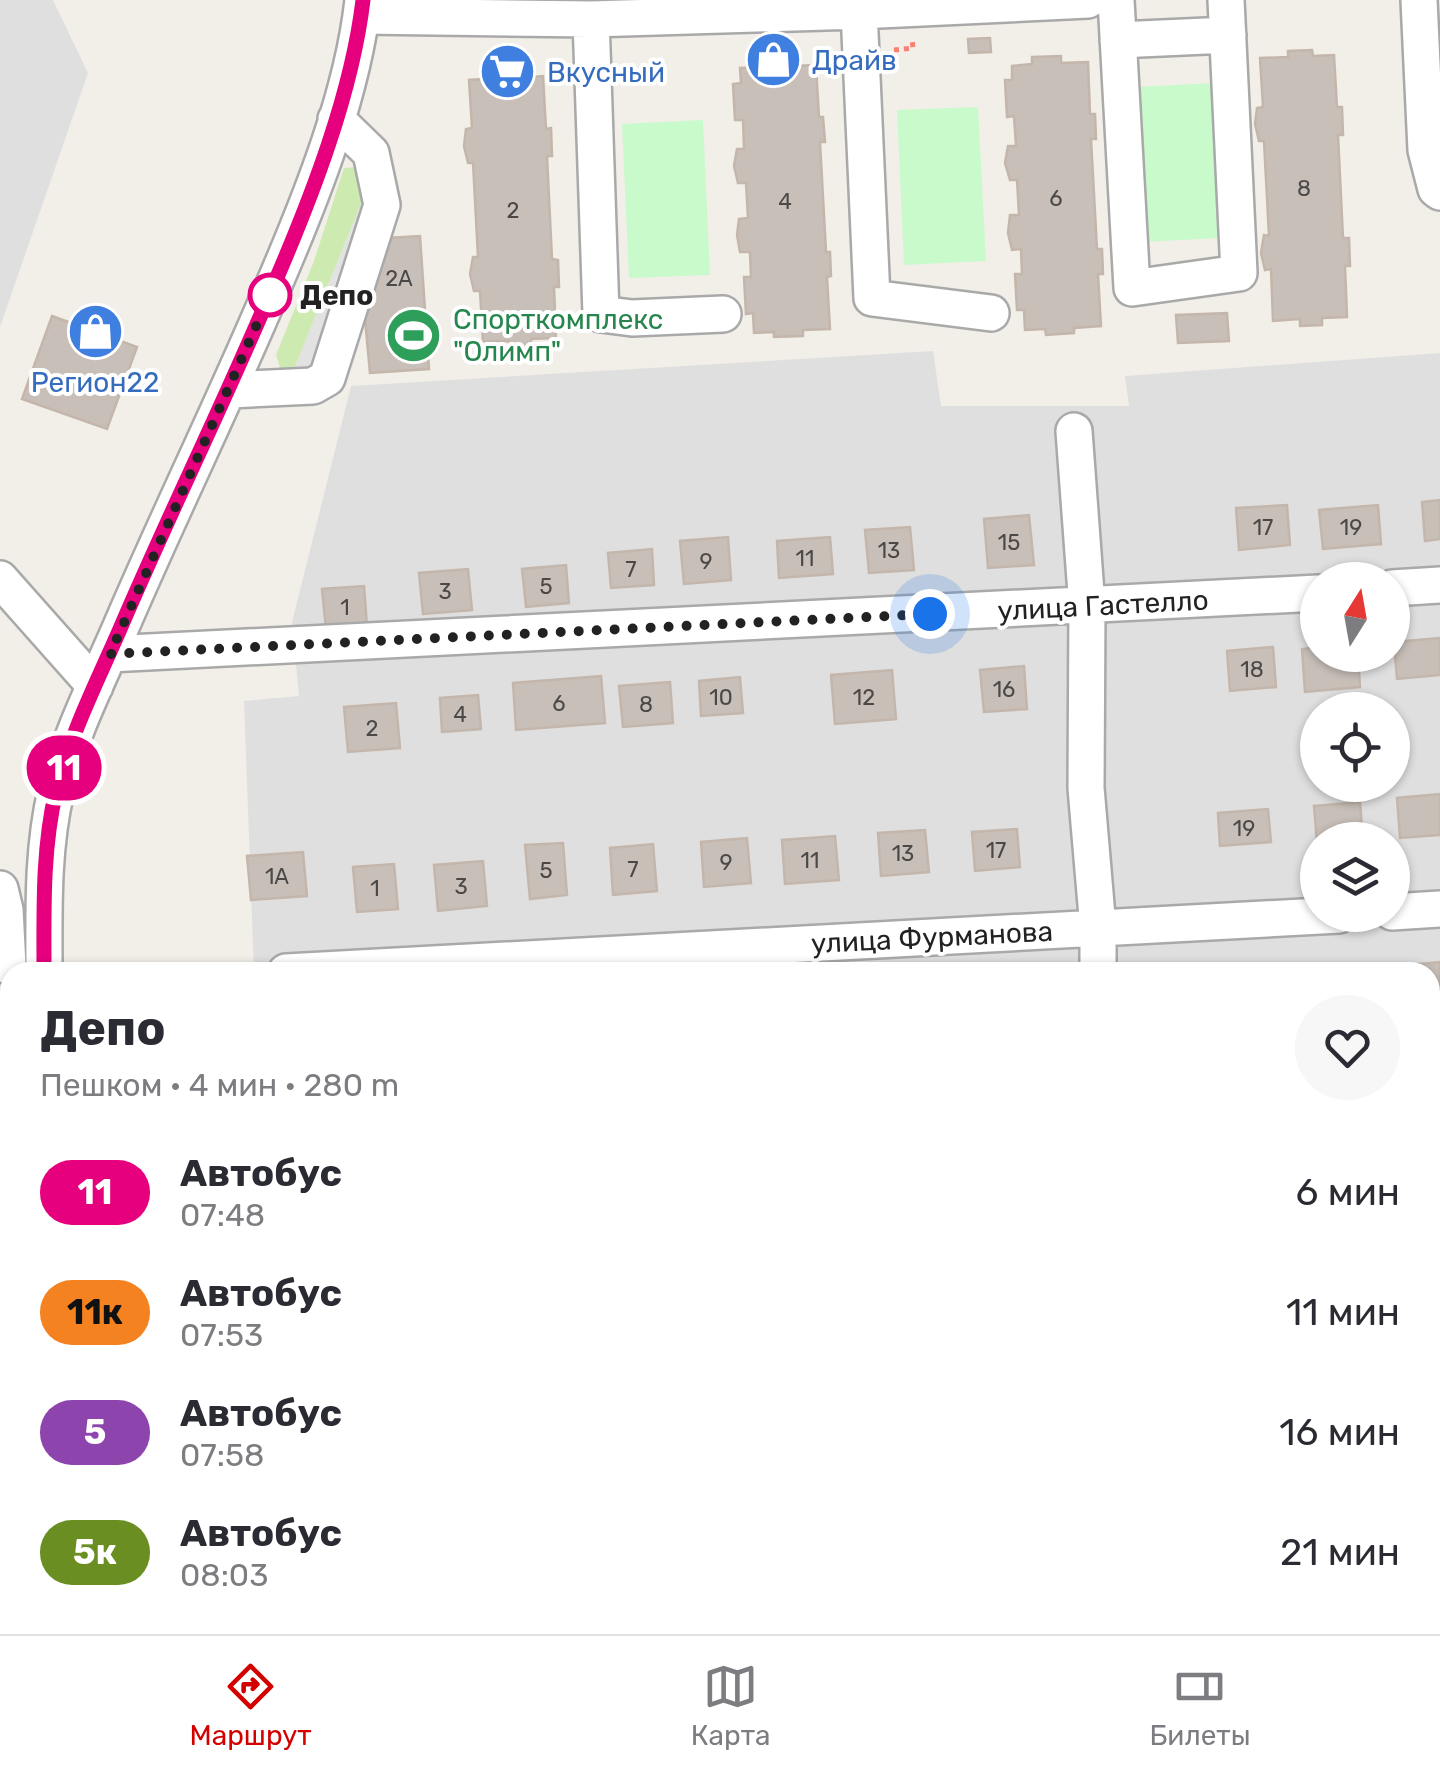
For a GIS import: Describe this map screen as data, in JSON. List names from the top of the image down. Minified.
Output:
{"streets":{"street":["улица Гастелло","улица Фурманова"]},"places":{"shop":["Драйв","Регион22"],"supermarket":["Вкусный"],"other":["Депо"],"sports":["Спорткомплекс \"Олимп\""]},"lines":["bus line 11"],"house_numbers":["8","6","4","2","2А","17","19","15","13","11","9","7","5","3","1","18","16","10","12","6","8","4","2","19","17","13","11","9","7","5","1А","3","1"],"north":"top","page":{"on_map":"11","heading":["Депо","Пешком · 4 мин · 280 m"],"list":[{"mark":"11","name":"Автобус","note":"07:48","value":"6 мин"},{"mark":"11к","name":"Автобус","note":"07:53","value":"11 мин"},{"mark":"5","name":"Автобус","note":"07:58","value":"16 мин"},{"mark":"5к","name":"Автобус","note":"08:03","value":"21 мин"}],"tabs":["Маршрут","Карта","Билеты"]}}
